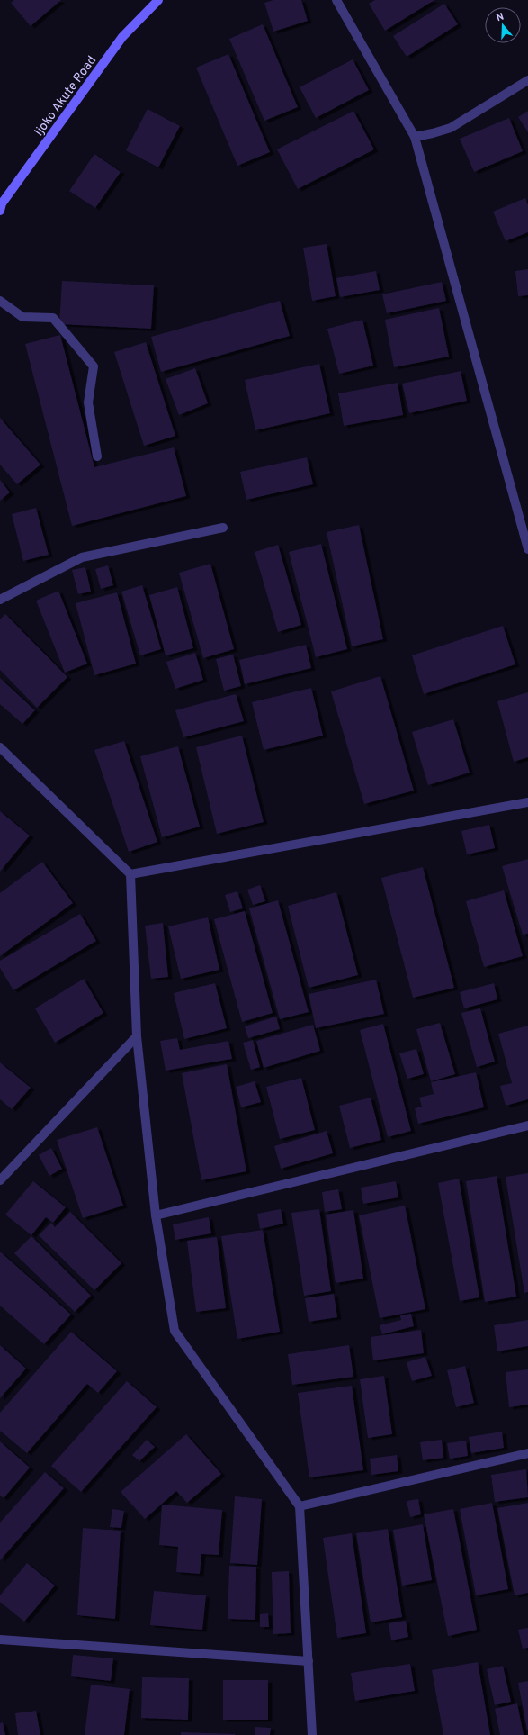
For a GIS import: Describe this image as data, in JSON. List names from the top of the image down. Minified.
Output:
{"streets":{"main road":["Ijoko Akute Road"]},"north":"top"}
